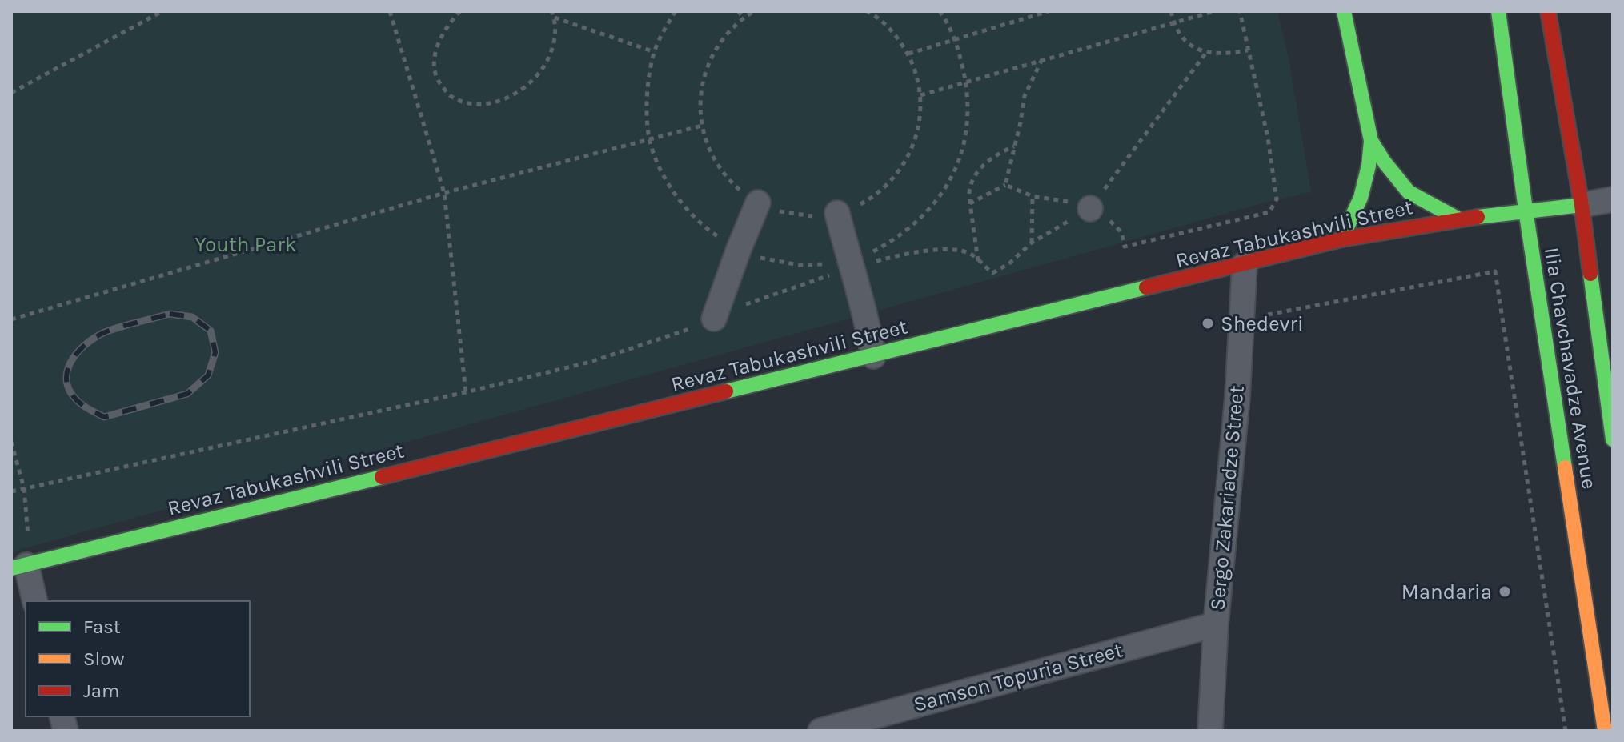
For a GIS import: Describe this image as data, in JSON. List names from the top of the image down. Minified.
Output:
{"streets":{"main road":["Revaz Tabukashvili Street","Ilia Chavchavadze Avenue"],"street":["Sergo Zakariadze Street","Samson Topuria Street"]},"crossings":[["Revaz Tabukashvili Street","Ilia Chavchavadze Avenue"],["Revaz Tabukashvili Street","Sergo Zakariadze Street"],["Sergo Zakariadze Street","Samson Topuria Street"]],"parks":["Youth Park"],"places":["Shedevri","Mandaria"],"legend":["Fast","Slow","Jam"]}
